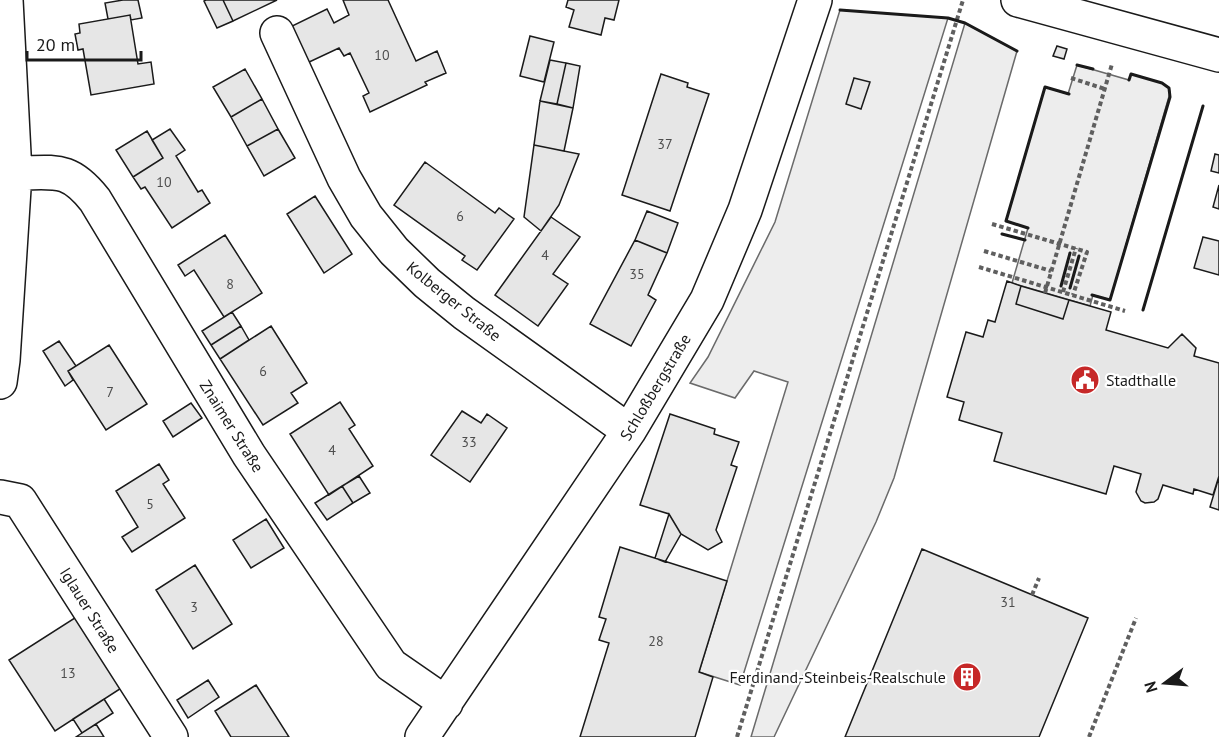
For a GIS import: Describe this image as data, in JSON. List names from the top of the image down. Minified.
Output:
{"streets":{"street":["Kolberger Straße","Schloßbergstraße","Znaimer Straße","Iglauer Straße"]},"crossings":[["Kolberger Straße","Schloßbergstraße"],["Schloßbergstraße","Znaimer Straße"]],"places":{"public building":["Stadthalle"],"building":["Ferdinand-Steinbeis-Realschule"]},"house_numbers":["10","37","10","6","4","35","8","6","7","33","4","5","31","3","28","13"],"scale_bar":"20 m","north":"left"}
